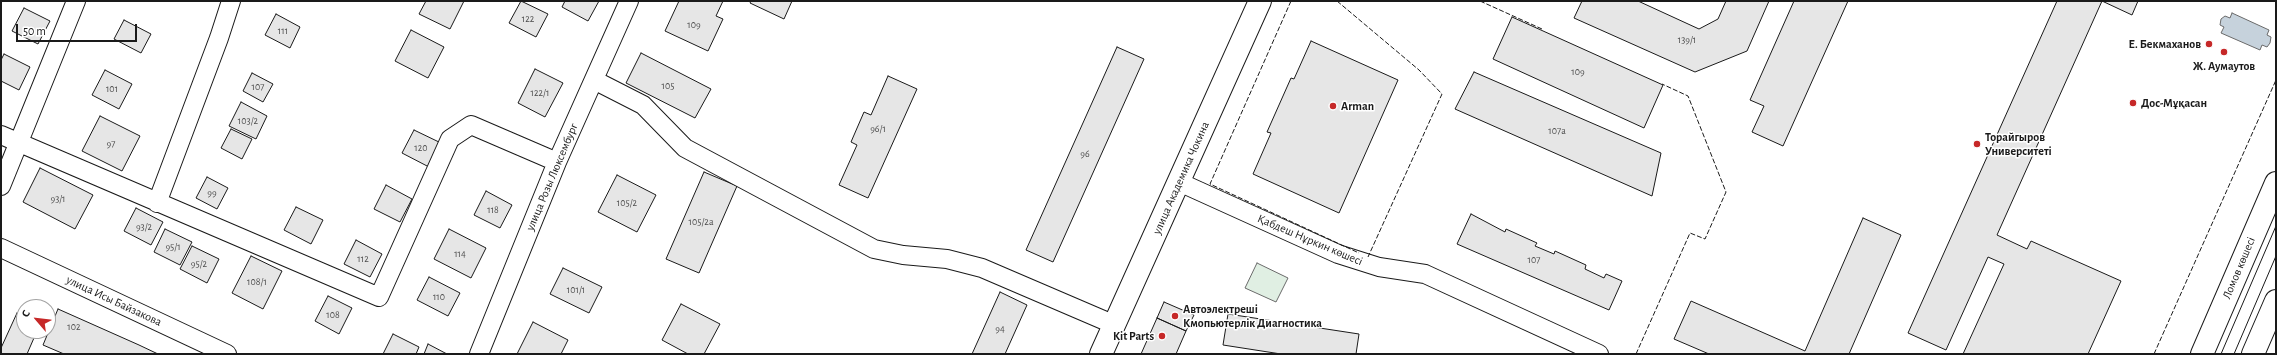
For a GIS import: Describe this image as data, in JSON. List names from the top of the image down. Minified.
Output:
{"streets":{"main road":["улица Академика Чокина","Ломов көшесі"],"street":["улица Розы Люксембург","Қабдеш Нұркин көшесі","улица Исы Байзакова"]},"crossings":[["улица Академика Чокина","Қабдеш Нұркин көшесі"]],"places":["Е. Бекмаханов","Ж. Аумаутов","Дос-Мұқасан","Arman","Торайгыров Университеті","Автоэлектреші Кмопьютерлік Диагностика","Kit Parts"],"house_numbers":["122","109","111","139/1","109","105","107","101","122/1","103/2","96/1","107а","97","120","96","99","93/1","105/2","118","105/2а","93/2","95/1","114","112","107","95/2","108/1","101/1","110","108","102","94"],"scale_bar":"50 m","north":"top left"}
